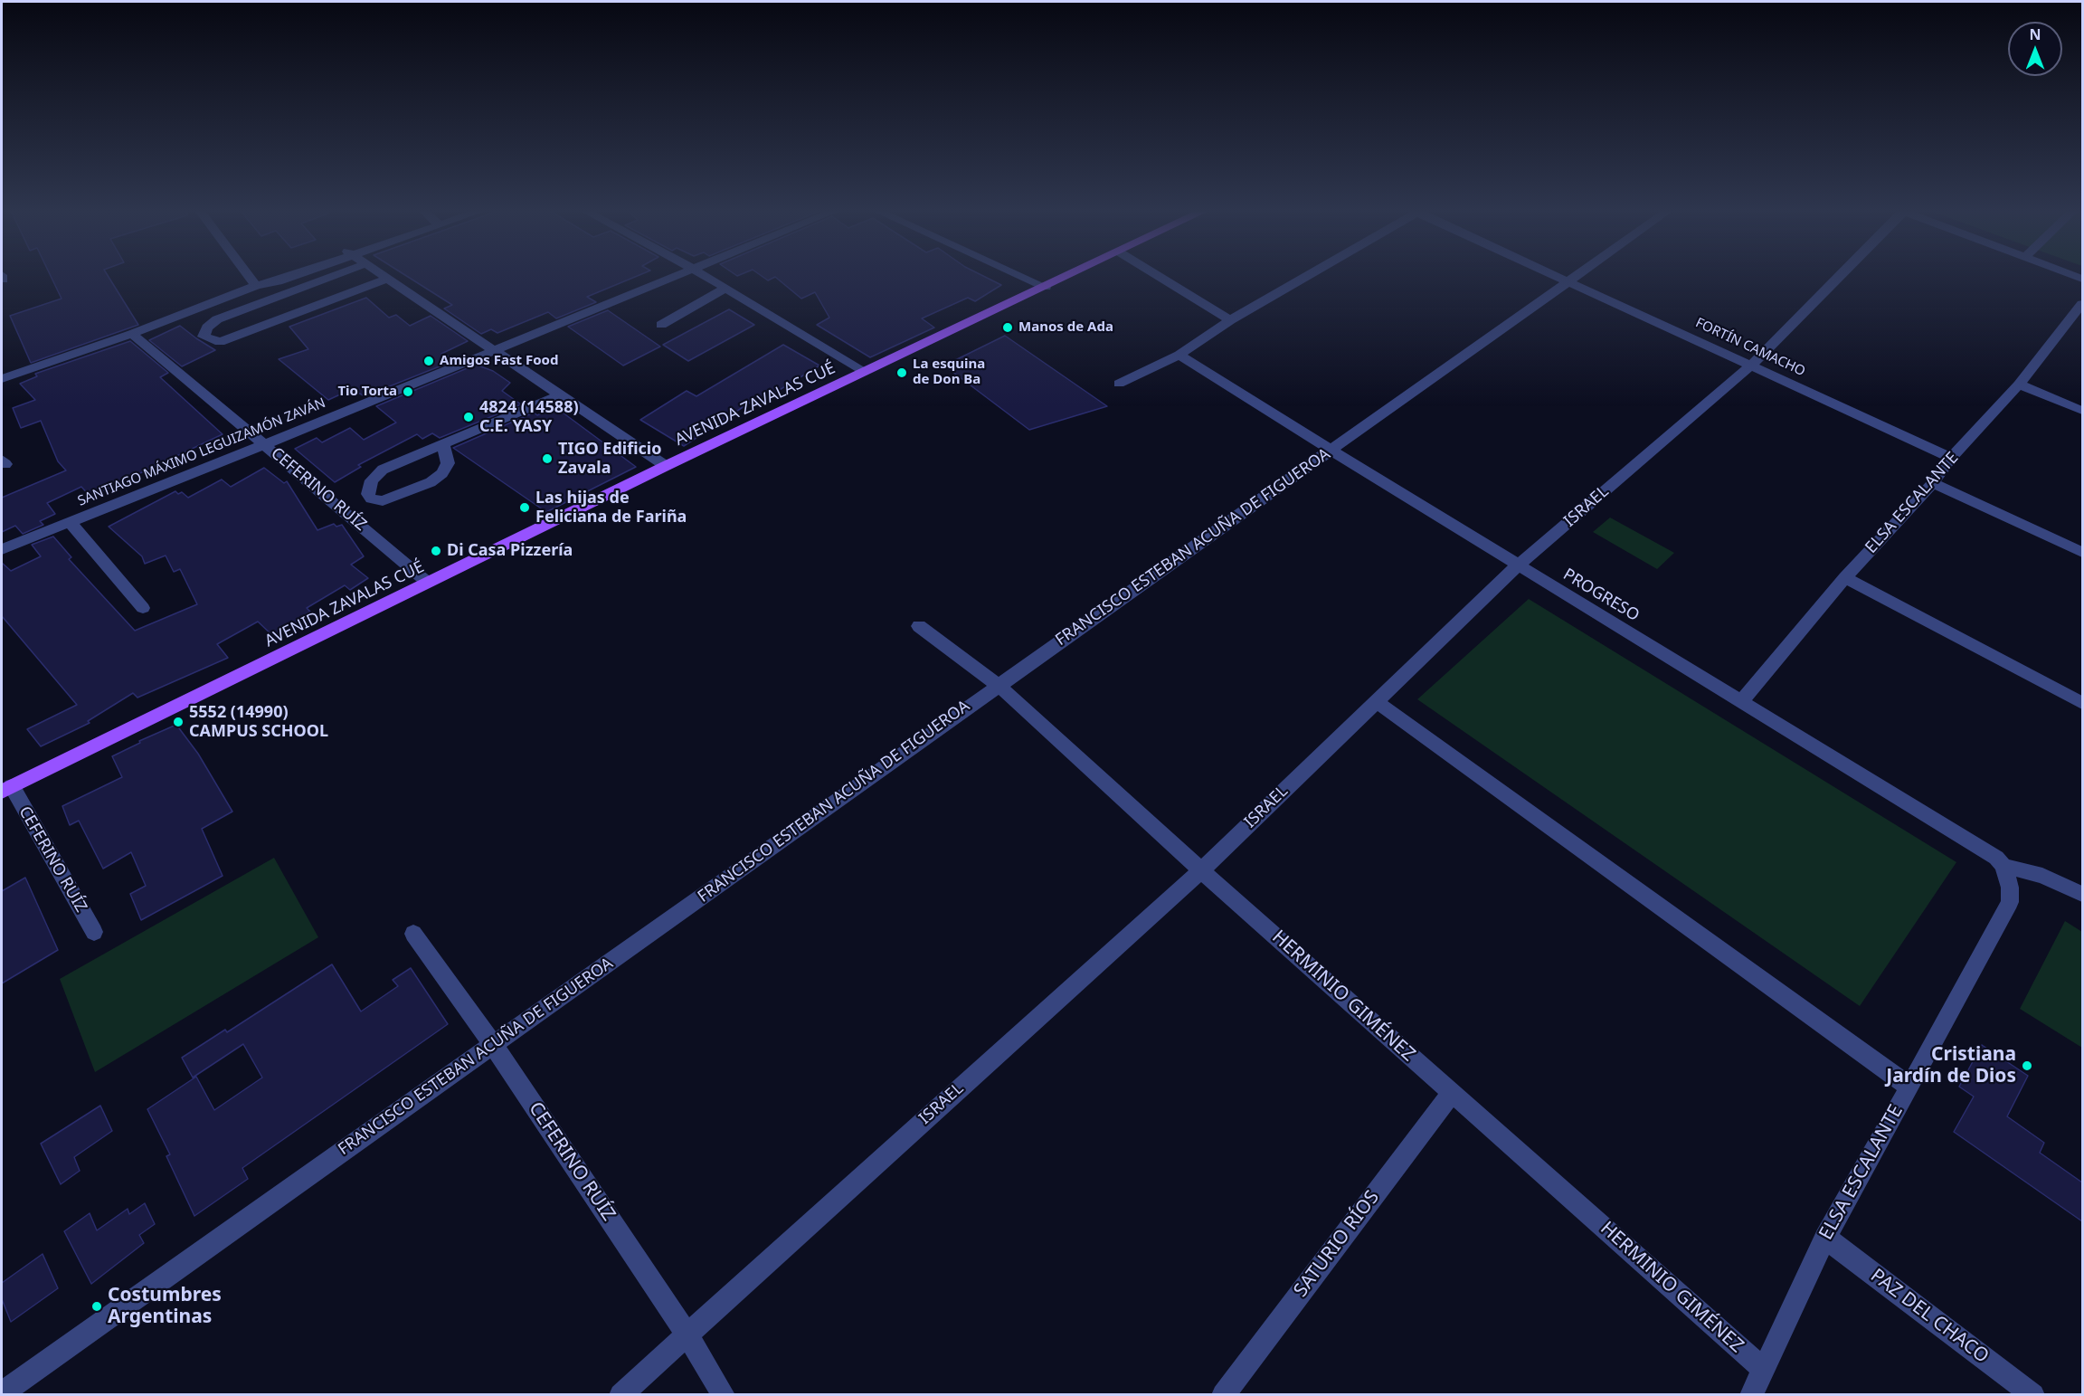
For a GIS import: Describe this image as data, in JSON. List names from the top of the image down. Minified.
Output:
{"streets":{"main road":["AVENIDA ZAVALAS CUÉ"],"street":["FORTÍN CAMACHO","SANTIAGO MÁXIMO LEGUIZAMÓN ZAVÁN","CEFERINO RUÍZ","ELSA ESCALANTE","ISRAEL","FRANCISCO ESTEBAN ACUÑA DE FIGUEROA","PROGRESO","HERMINIO GIMÉNEZ","SATURIO RÍOS","PAZ DEL CHACO"]},"crossings":[["FORTÍN CAMACHO","ELSA ESCALANTE"],["FORTÍN CAMACHO","ISRAEL"],["FORTÍN CAMACHO","FRANCISCO ESTEBAN ACUÑA DE FIGUEROA"],["AVENIDA ZAVALAS CUÉ","CEFERINO RUÍZ"],["SANTIAGO MÁXIMO LEGUIZAMÓN ZAVÁN","CEFERINO RUÍZ"],["CEFERINO RUÍZ","ISRAEL"],["CEFERINO RUÍZ","FRANCISCO ESTEBAN ACUÑA DE FIGUEROA"],["ELSA ESCALANTE","PROGRESO"],["ELSA ESCALANTE","HERMINIO GIMÉNEZ"],["ELSA ESCALANTE","PAZ DEL CHACO"],["ISRAEL","PROGRESO"],["ISRAEL","HERMINIO GIMÉNEZ"],["FRANCISCO ESTEBAN ACUÑA DE FIGUEROA","PROGRESO"],["FRANCISCO ESTEBAN ACUÑA DE FIGUEROA","HERMINIO GIMÉNEZ"],["HERMINIO GIMÉNEZ","SATURIO RÍOS"]],"places":["Manos de Ada","Amigos Fast Food","La esquina de Don Ba","Tio Torta","4824 (14588) C.E. YASY","TIGO Edificio Zavala","Las hijas de Feliciana de Fariña","Di Casa Pizzería","5552 (14990) CAMPUS SCHOOL","Cristiana Jardín de Dios","Costumbres Argentinas"],"north":"top"}
